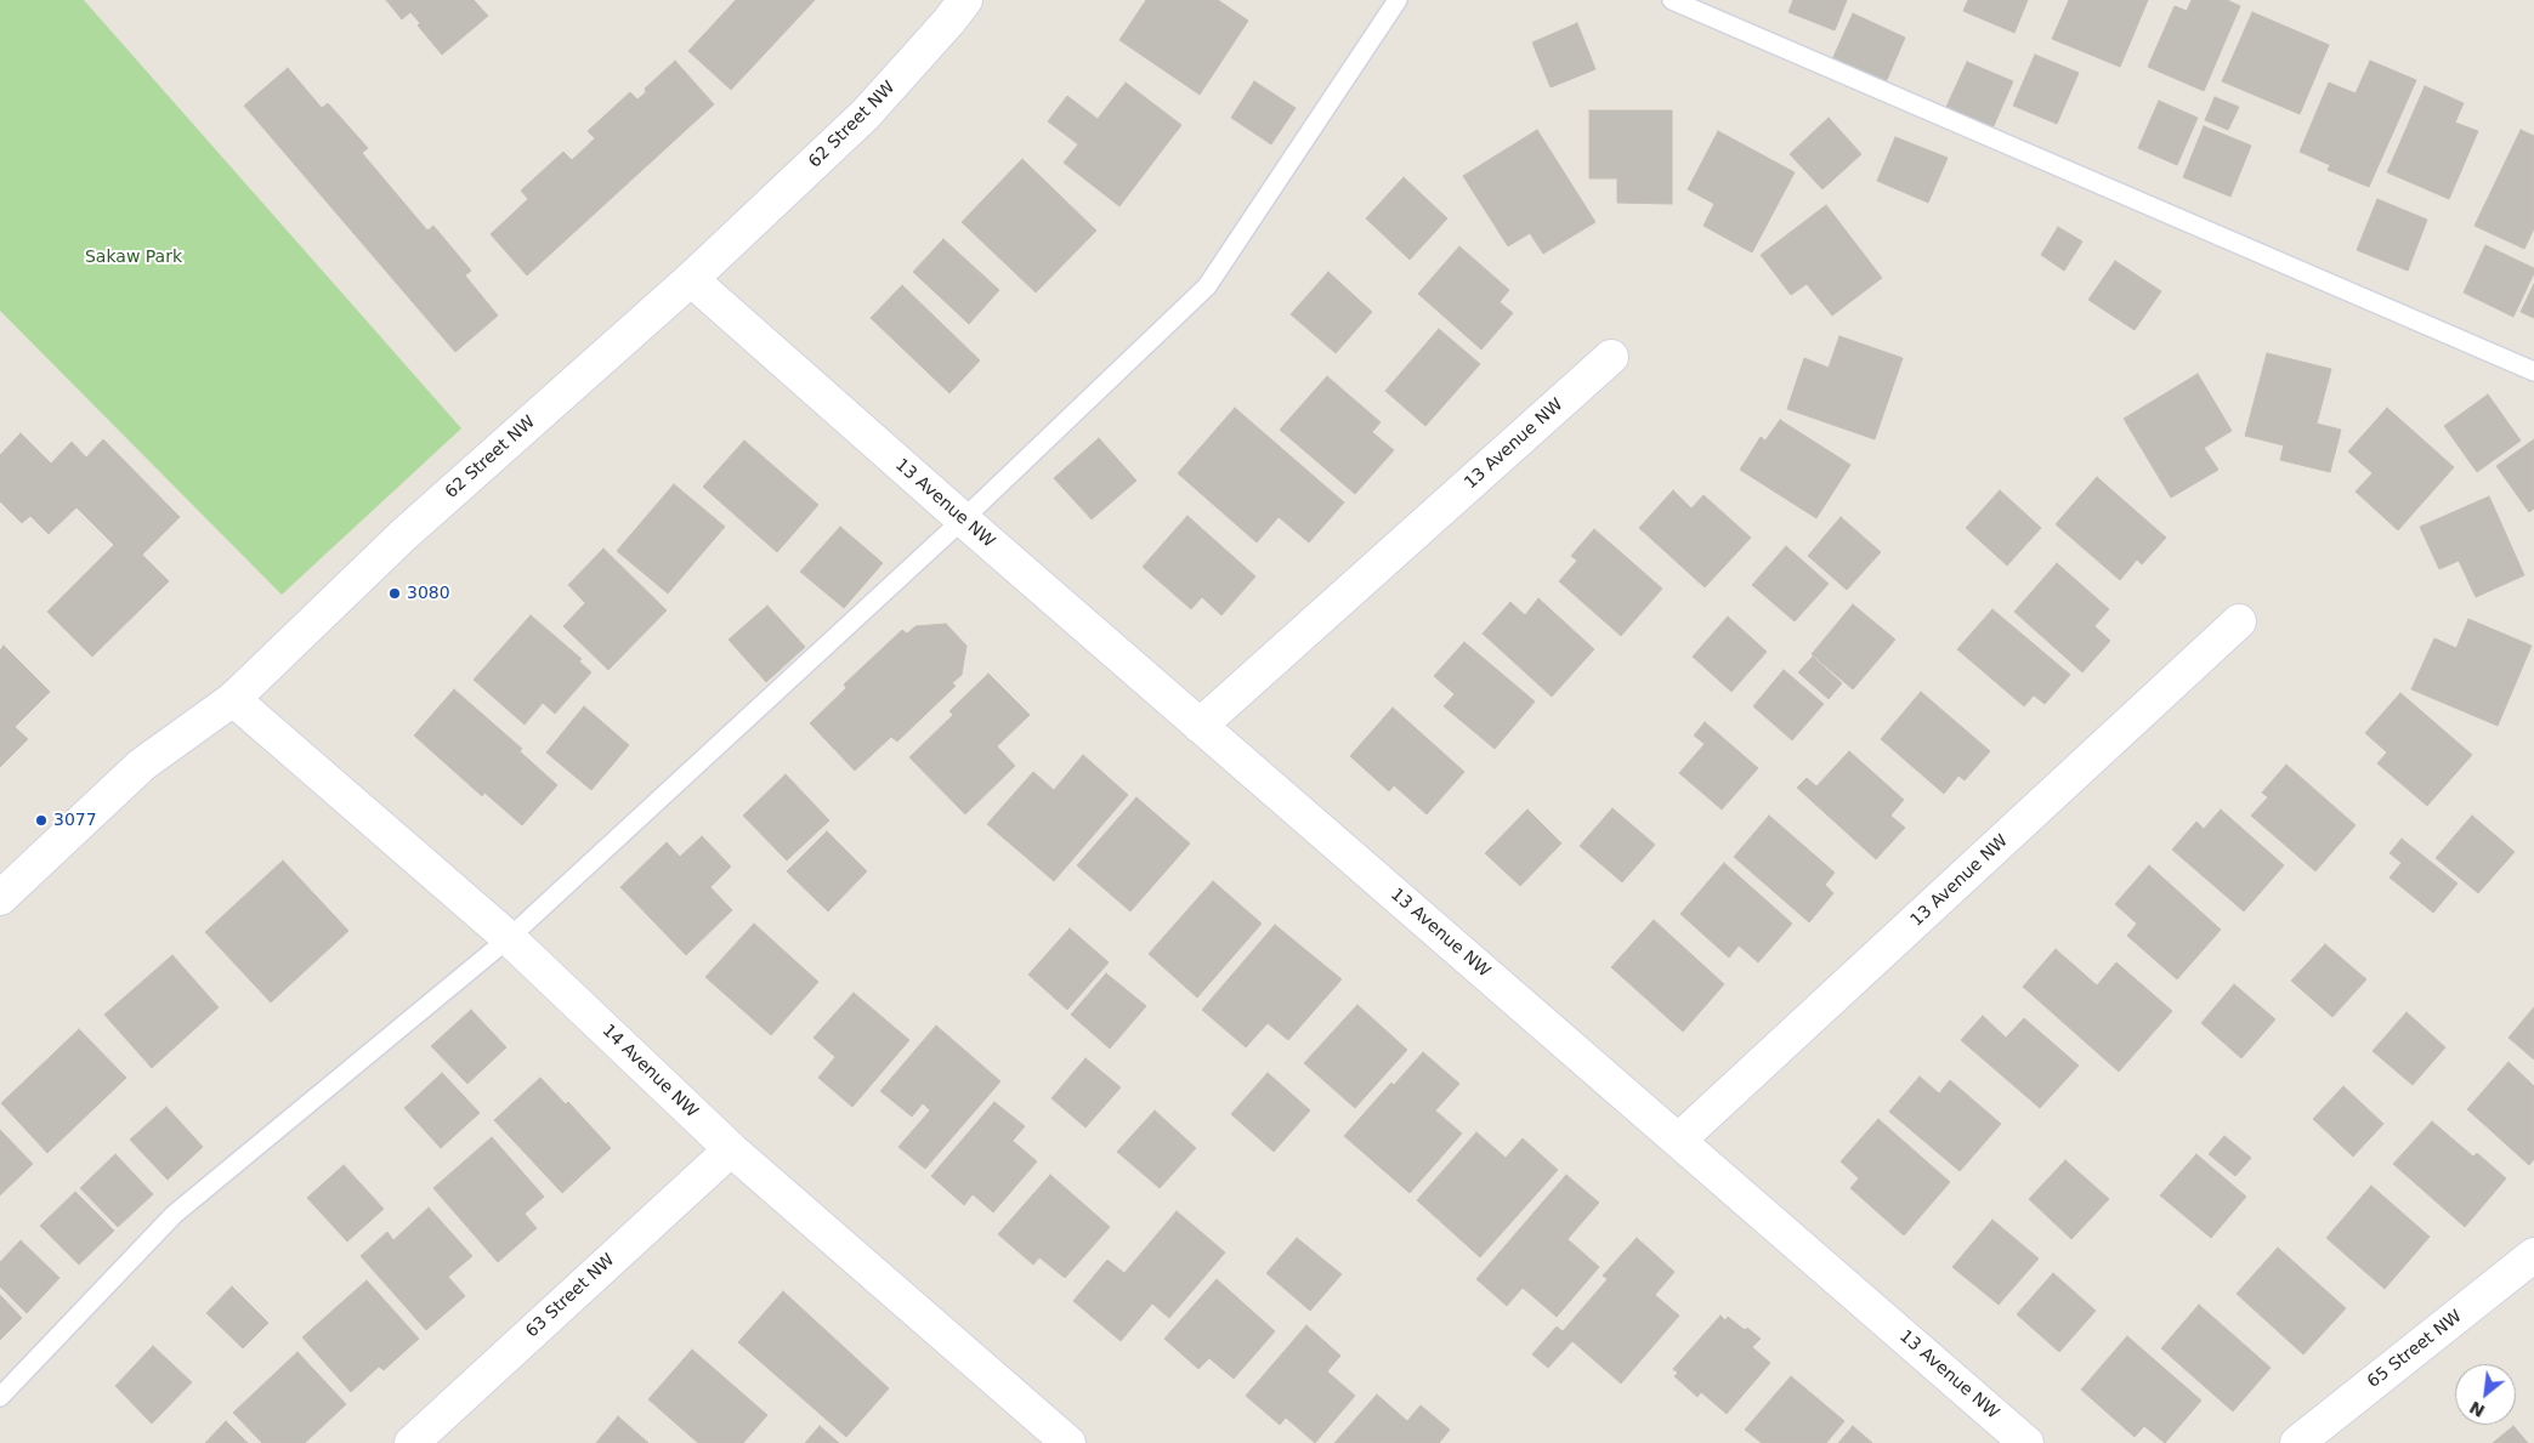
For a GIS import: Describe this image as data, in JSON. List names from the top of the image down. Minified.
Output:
{"streets":{"street":["62 Street NW","13 Avenue NW","14 Avenue NW","63 Street NW","65 Street NW"]},"crossings":[["62 Street NW","13 Avenue NW"],["62 Street NW","14 Avenue NW"],["14 Avenue NW","63 Street NW"]],"parks":["Sakaw Park"],"places":["3080","3077"],"north":"bottom left"}
